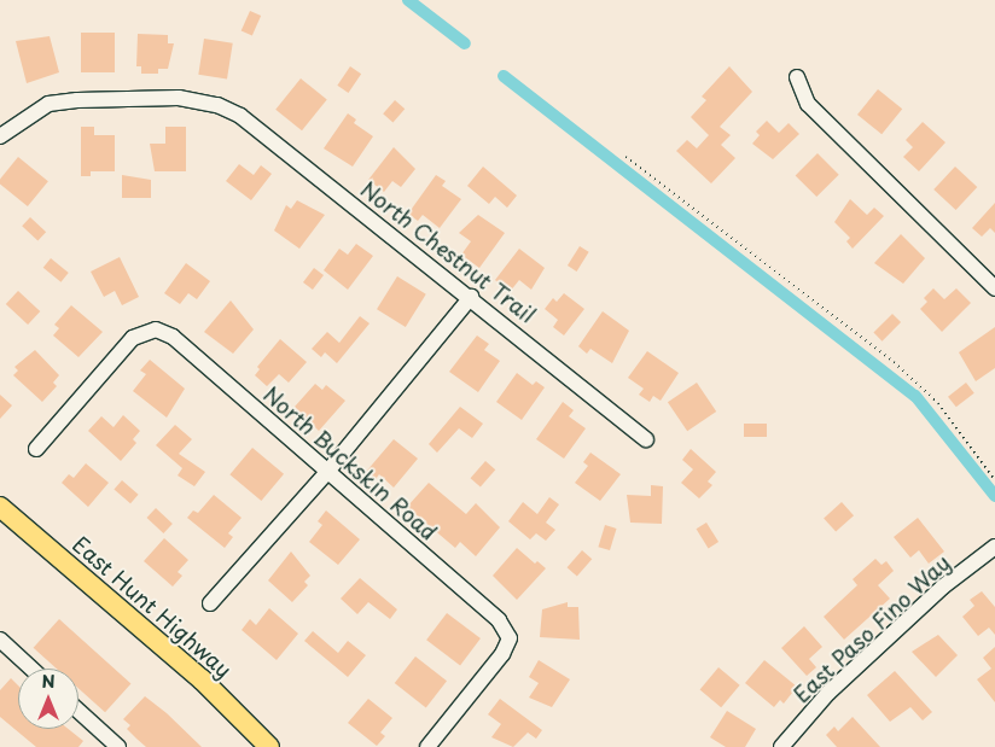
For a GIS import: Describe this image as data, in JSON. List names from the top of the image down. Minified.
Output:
{"streets":{"main road":["East Hunt Highway"],"street":["North Chestnut Trail","North Buckskin Road","East Paso Fino Way"]},"north":"top"}
